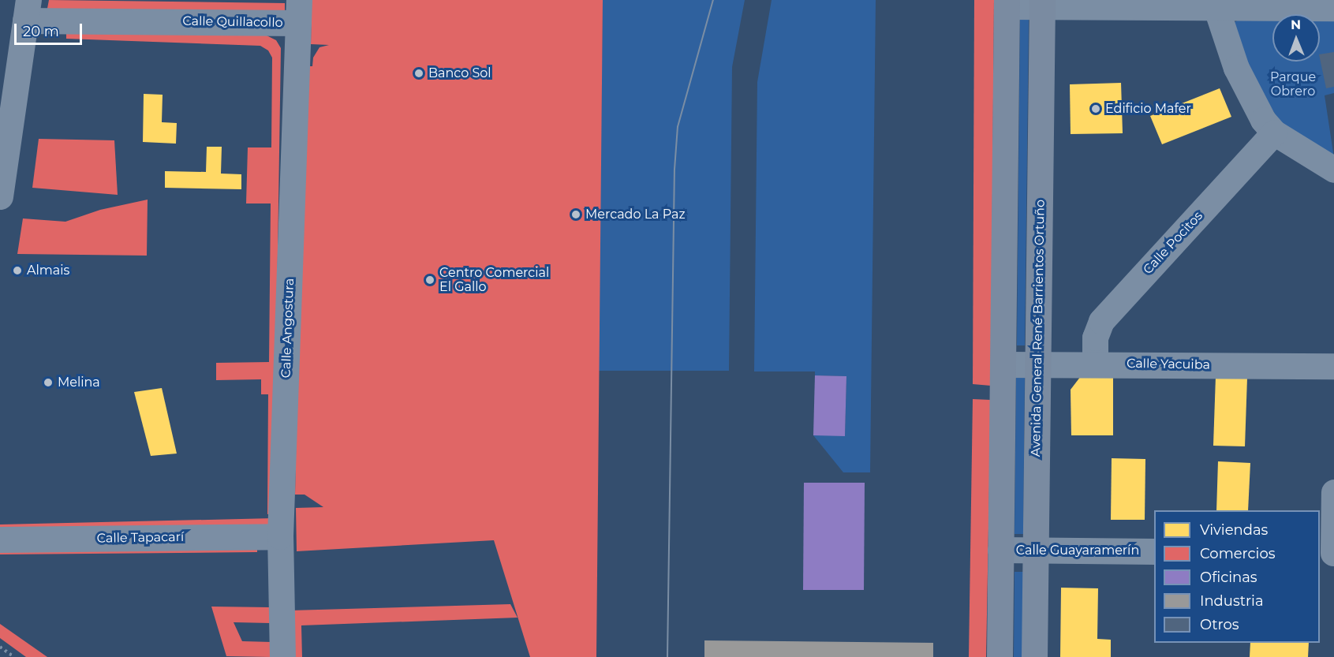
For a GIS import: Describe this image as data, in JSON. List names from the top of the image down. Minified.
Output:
{"streets":{"main road":["Avenida General René Barrientos Ortuño"],"street":["Calle Quillacollo","Calle Pocitos","Calle Angostura","Calle Yacuiba","Calle Tapacarí","Calle Guayaramerín"]},"crossings":[["Calle Quillacollo","Calle Angostura"],["Calle Pocitos","Calle Yacuiba"],["Calle Angostura","Calle Tapacarí"],["Avenida General René Barrientos Ortuño","Calle Yacuiba"],["Avenida General René Barrientos Ortuño","Calle Guayaramerín"]],"parks":["Parque Obrero"],"places":["Banco Sol","Edificio Mafer","Mercado La Paz","Almais","Centro Comercial El Gallo","Melina"],"legend":["Viviendas","Comercios","Oficinas","Industria","Otros"],"scale_bar":"20 m","north":"top"}
